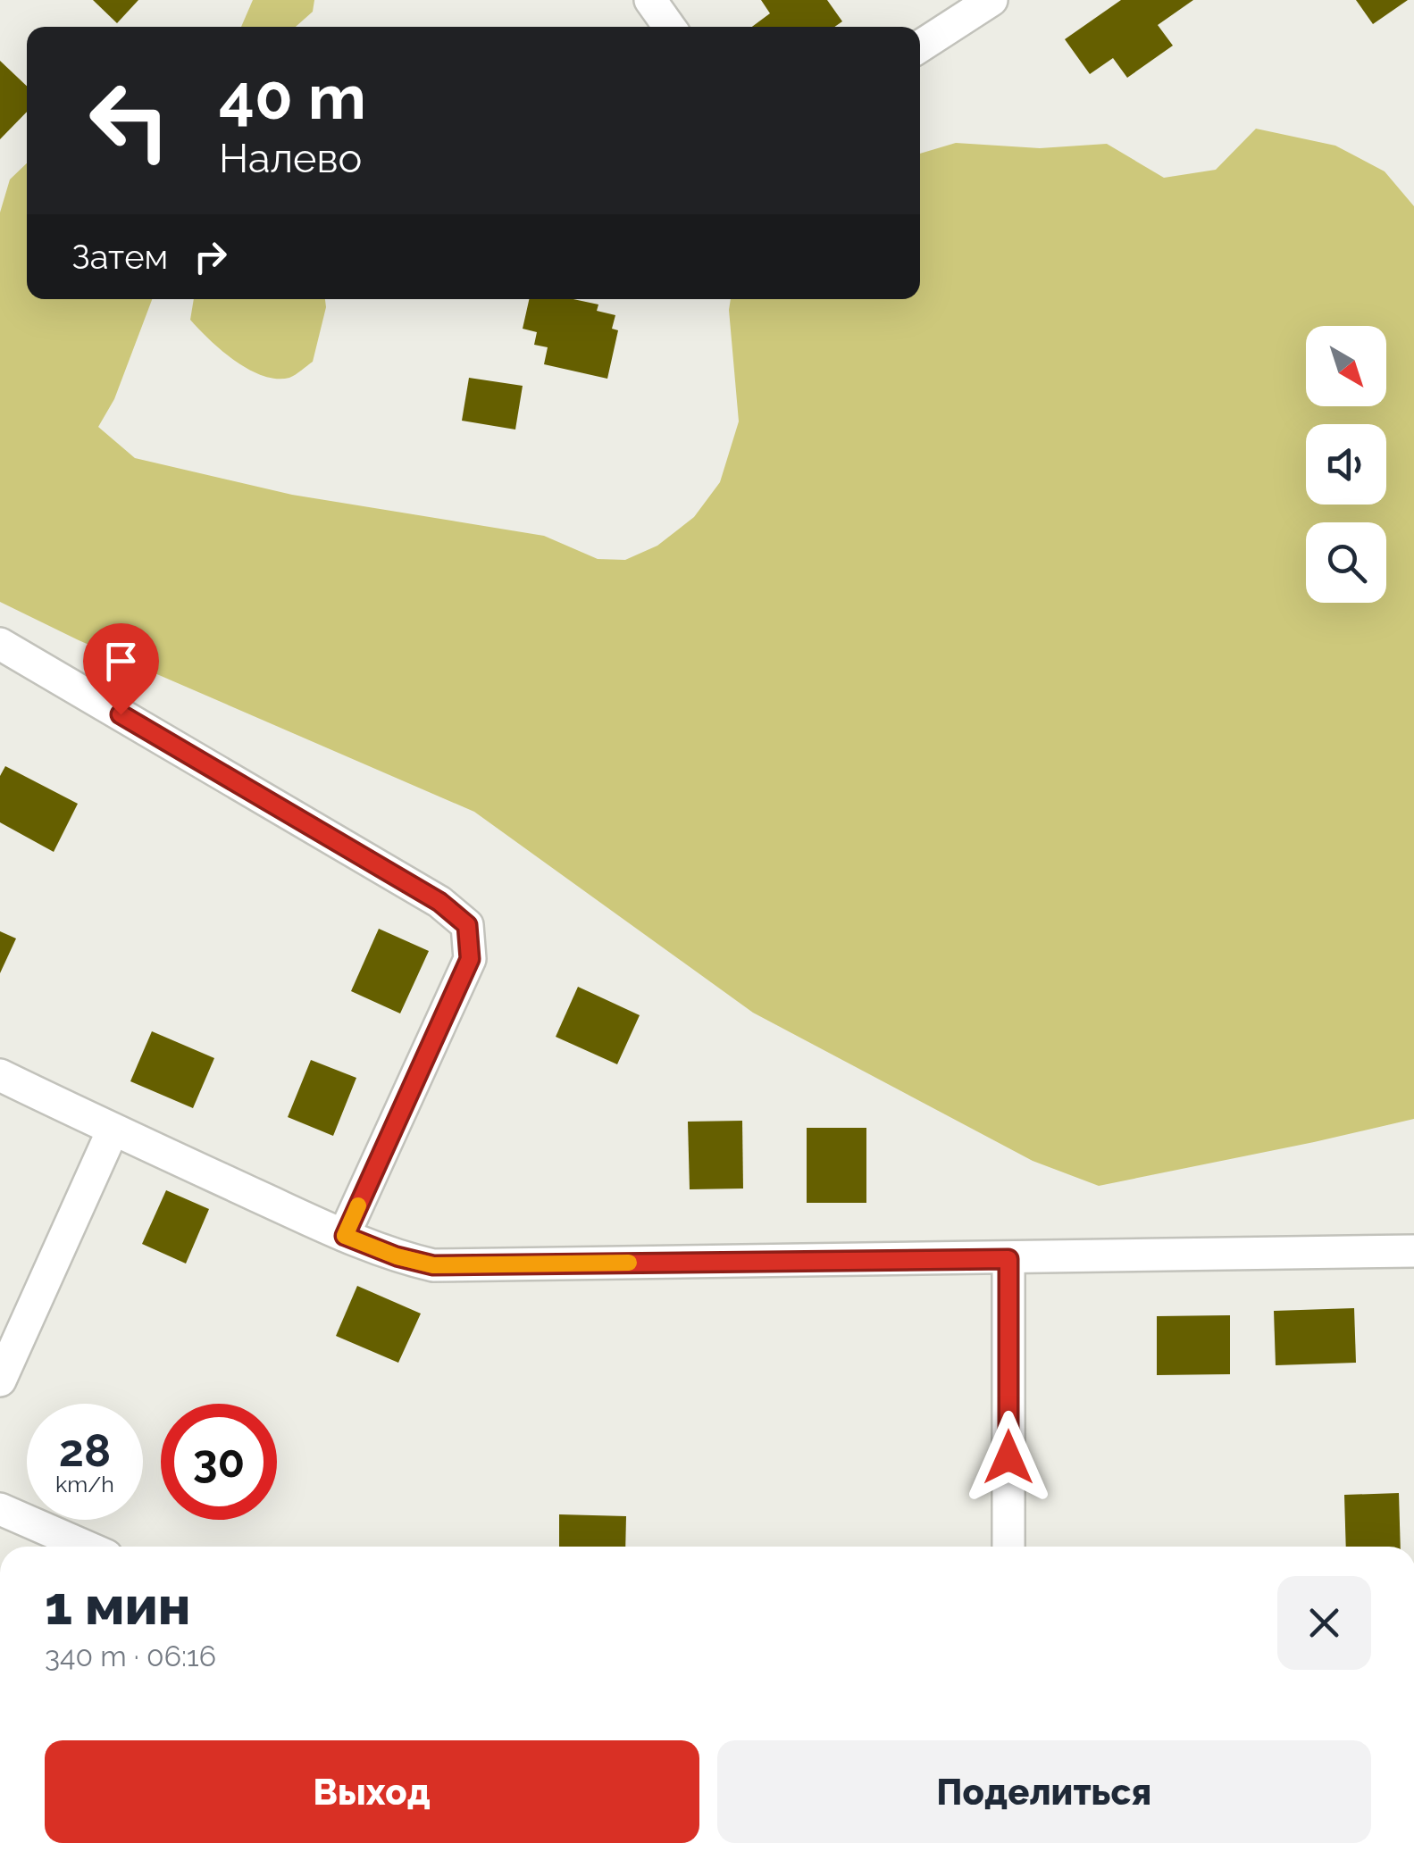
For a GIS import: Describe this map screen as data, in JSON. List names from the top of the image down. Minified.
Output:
{"north":"bottom right","page":{"turn":["40 m","Налево"],"then":"Затем","speed":"28 km/h","limit":"30","heading":["1 мин","340 m · 06:16"],"buttons":["Выход","Поделиться"]}}
